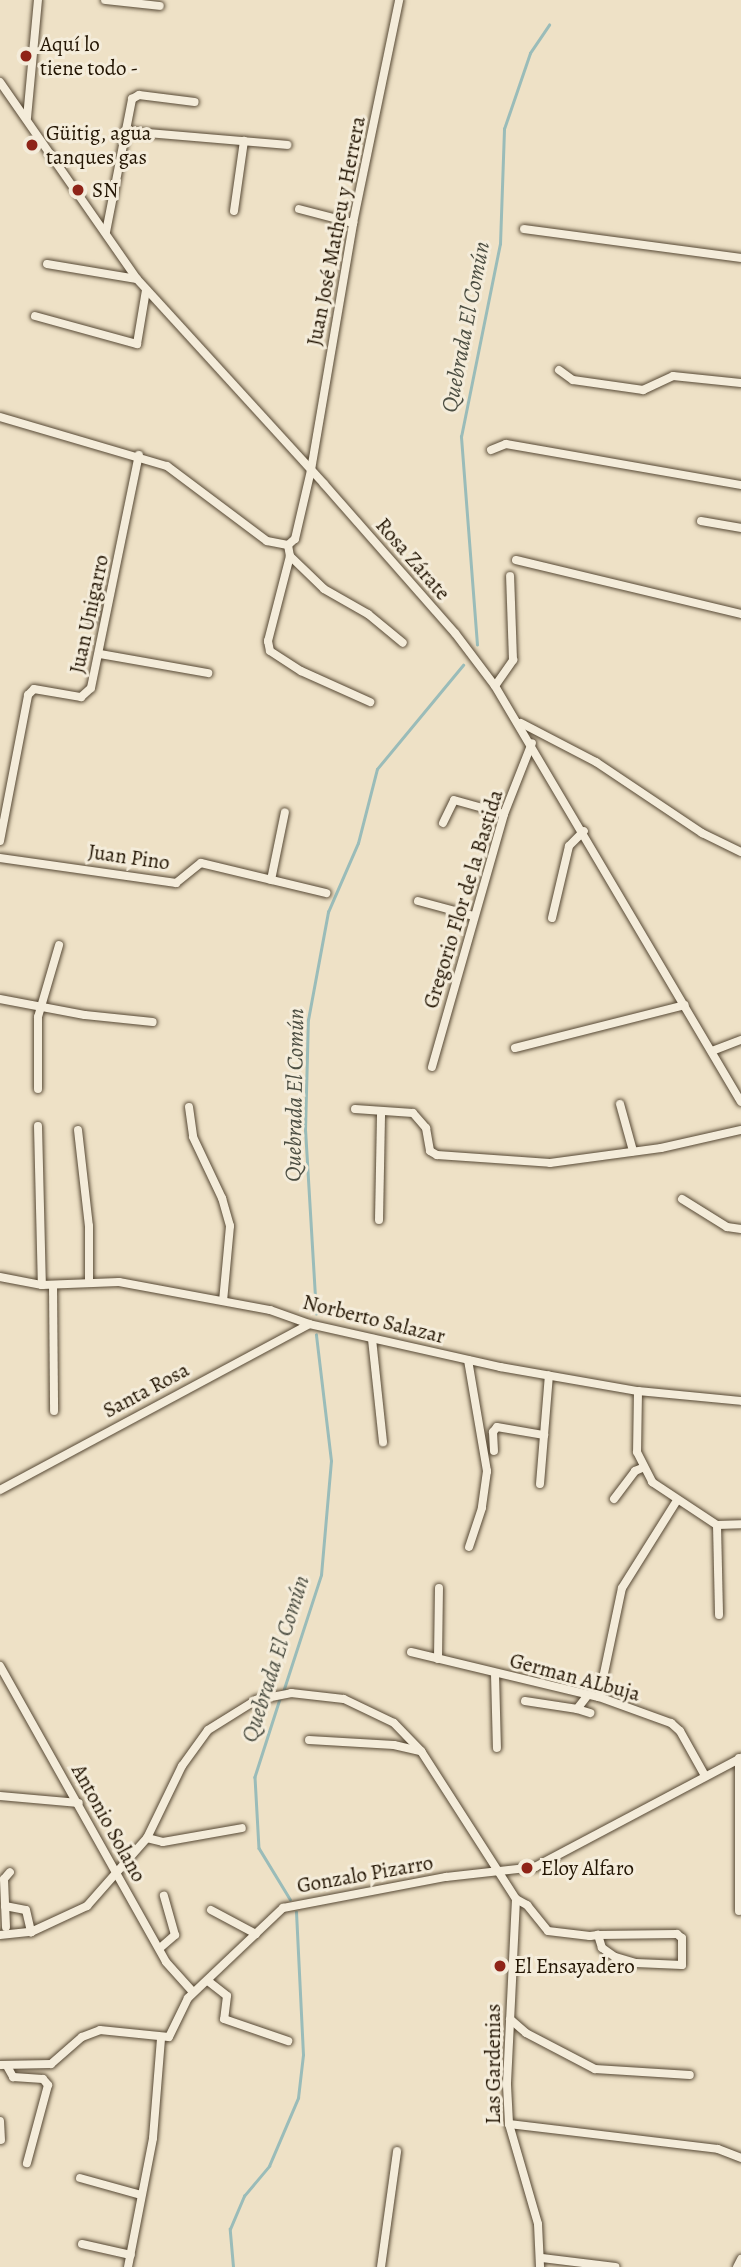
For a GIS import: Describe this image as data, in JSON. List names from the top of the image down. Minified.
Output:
{"streets":{"street":["Juan José Matheu y Herrera","Rosa Zárate","Juan Unigarro","Juan Pino","Gregorio Flor de la Bastida","Norberto Salazar","Santa Rosa","German ALbuja","Antonio Solano","Gonzalo Pizarro","Las Gardenias"]},"crossings":[["Juan José Matheu y Herrera","Rosa Zárate"],["Rosa Zárate","Gregorio Flor de la Bastida"],["Norberto Salazar","Santa Rosa"],["German ALbuja","Gonzalo Pizarro"],["Antonio Solano","Gonzalo Pizarro"]],"water":["Quebrada El Común"],"places":["Aquí lo tiene todo -","Güitig, agua tanques gas","SN","Eloy Alfaro","El Ensayadero"]}
